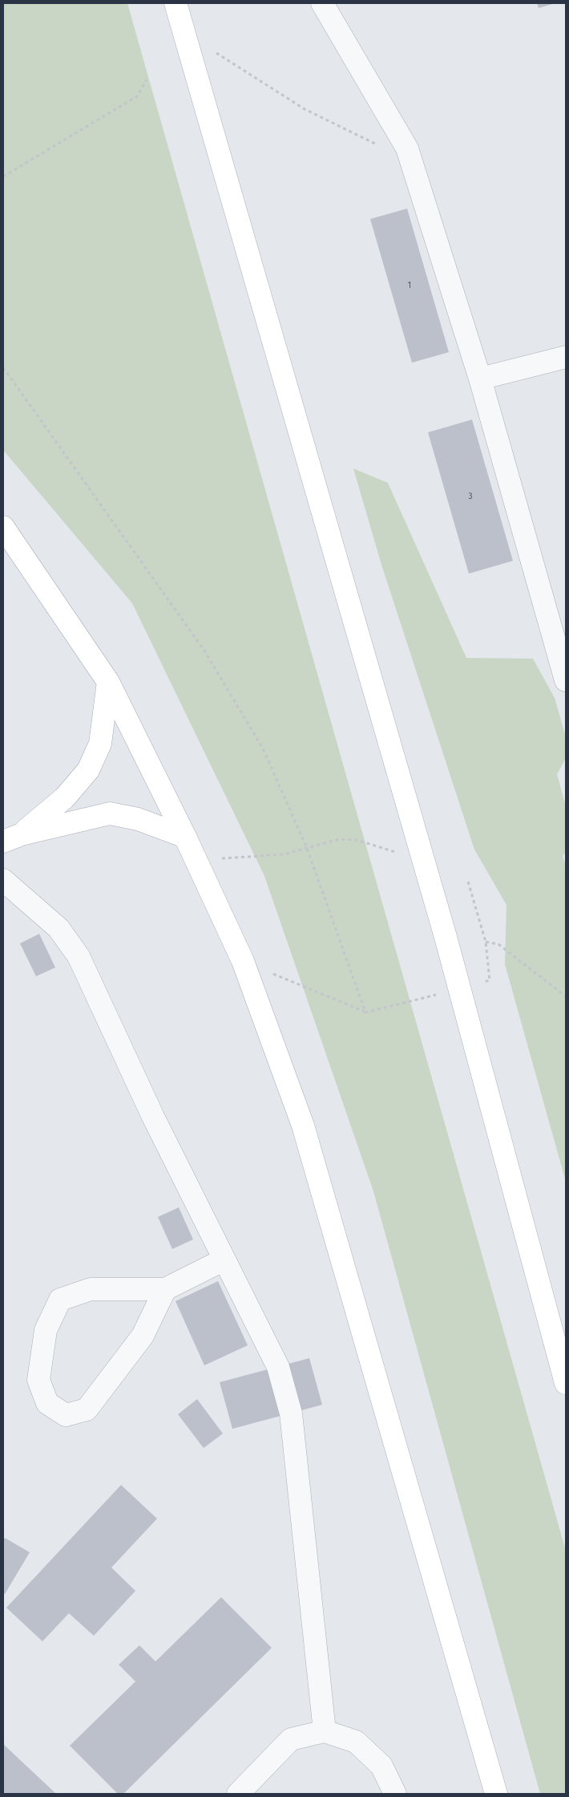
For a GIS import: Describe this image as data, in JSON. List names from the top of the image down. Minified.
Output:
{"house_numbers":["1","3"]}
